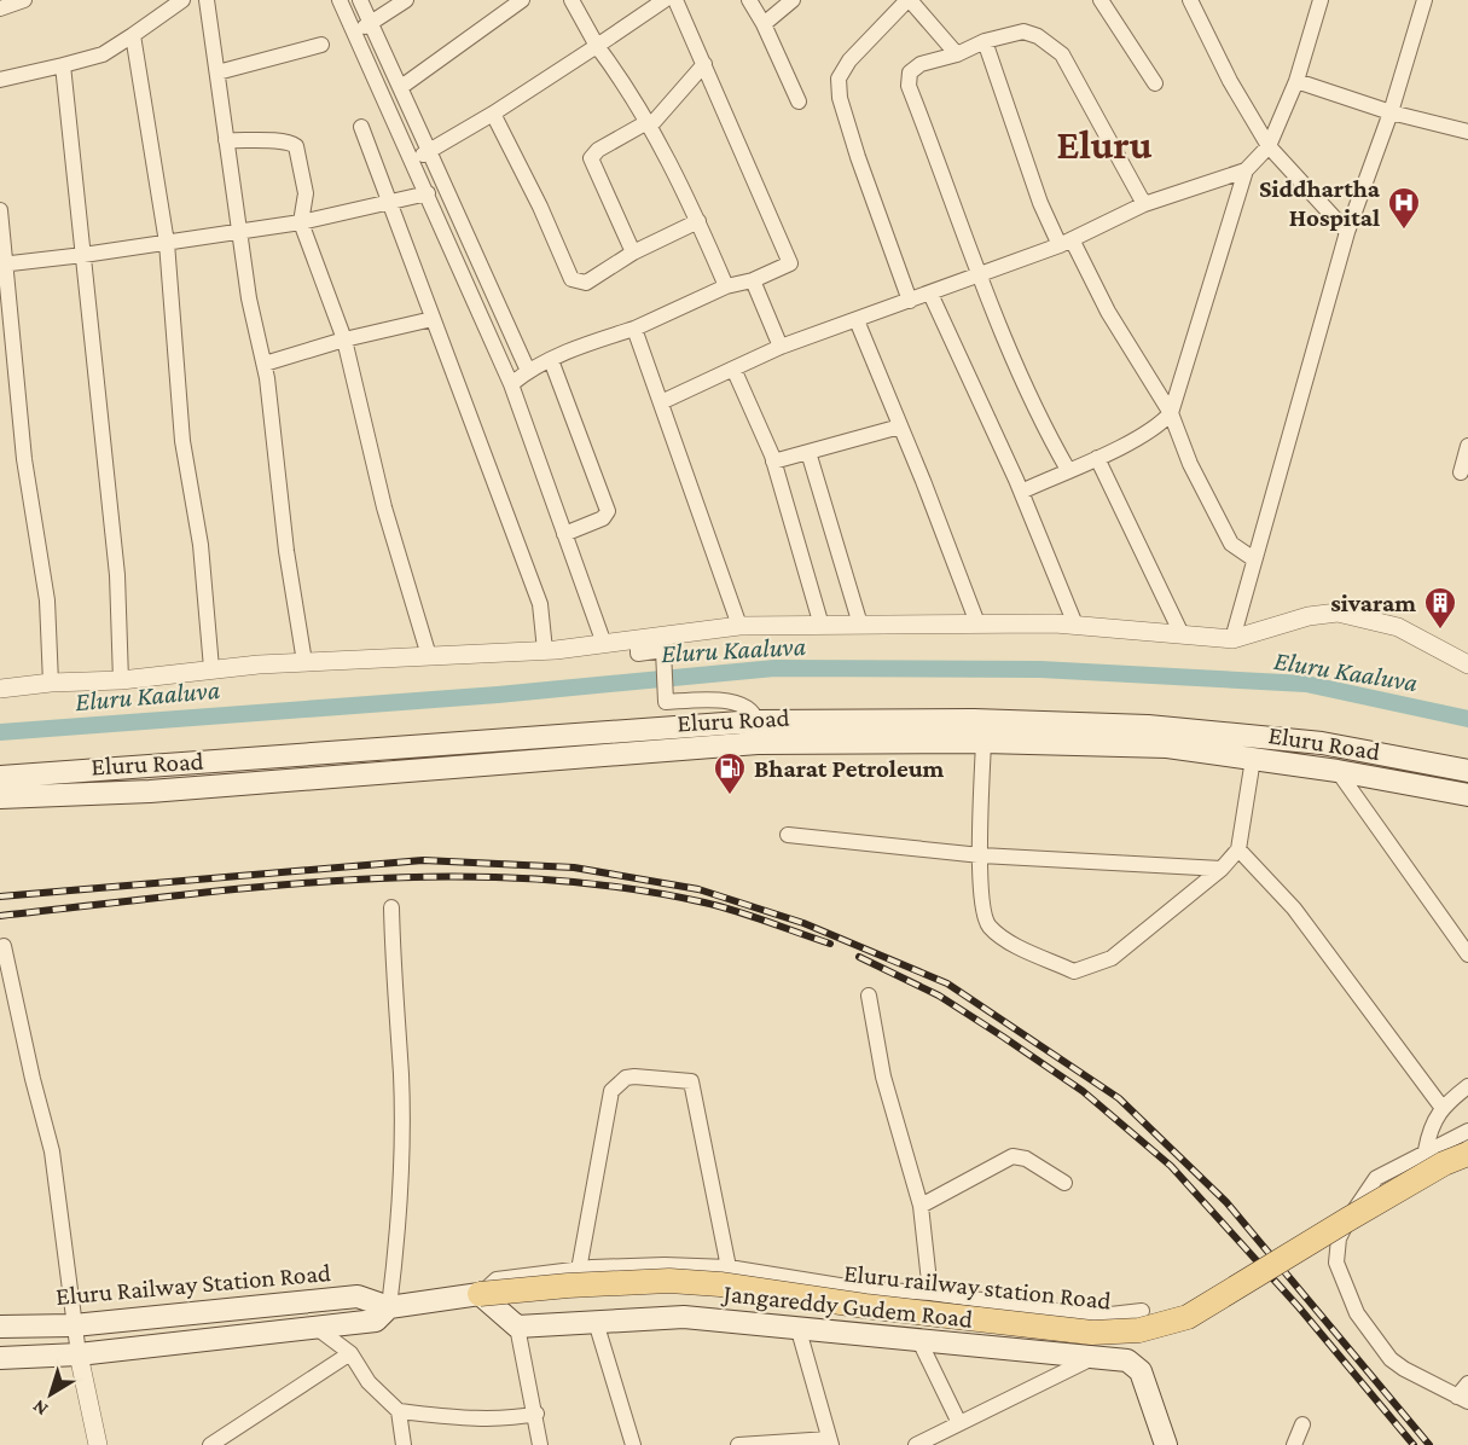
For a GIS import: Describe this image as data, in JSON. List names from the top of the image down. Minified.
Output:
{"streets":{"main road":["Eluru Road","Eluru Railway Station Road","Eluru railway station Road","Jangareddy Gudem Road"]},"crossings":[["Eluru Railway Station Road","Eluru railway station Road"]],"districts":["Eluru"],"water":["Eluru Kaaluva"],"places":{"hospital":["Siddhartha Hospital"],"building":["sivaram"],"fuel station":["Bharat Petroleum"]},"north":"bottom left"}
